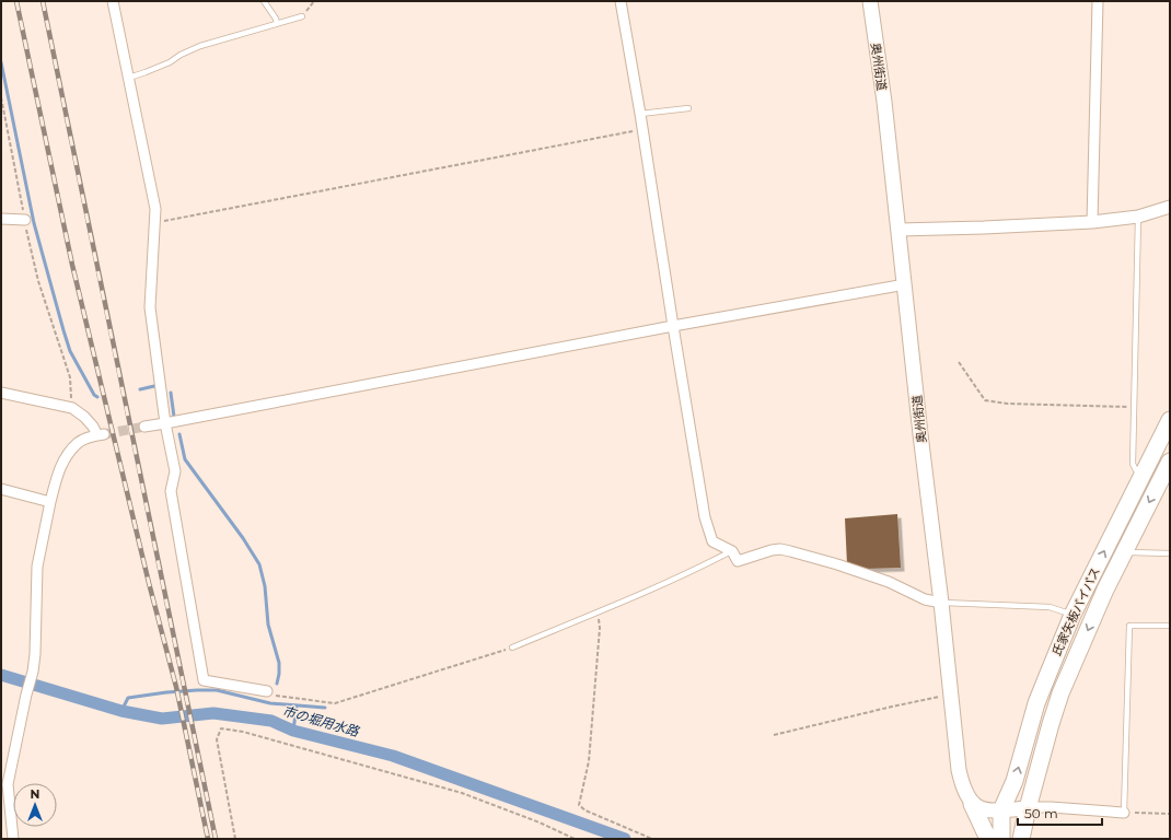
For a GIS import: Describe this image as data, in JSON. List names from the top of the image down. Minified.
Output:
{"streets":{"highway":["氏家矢板バイパス"],"main road":["奥州街道"]},"water":["市の堀用水路"],"scale_bar":"50 m","north":"top"}
